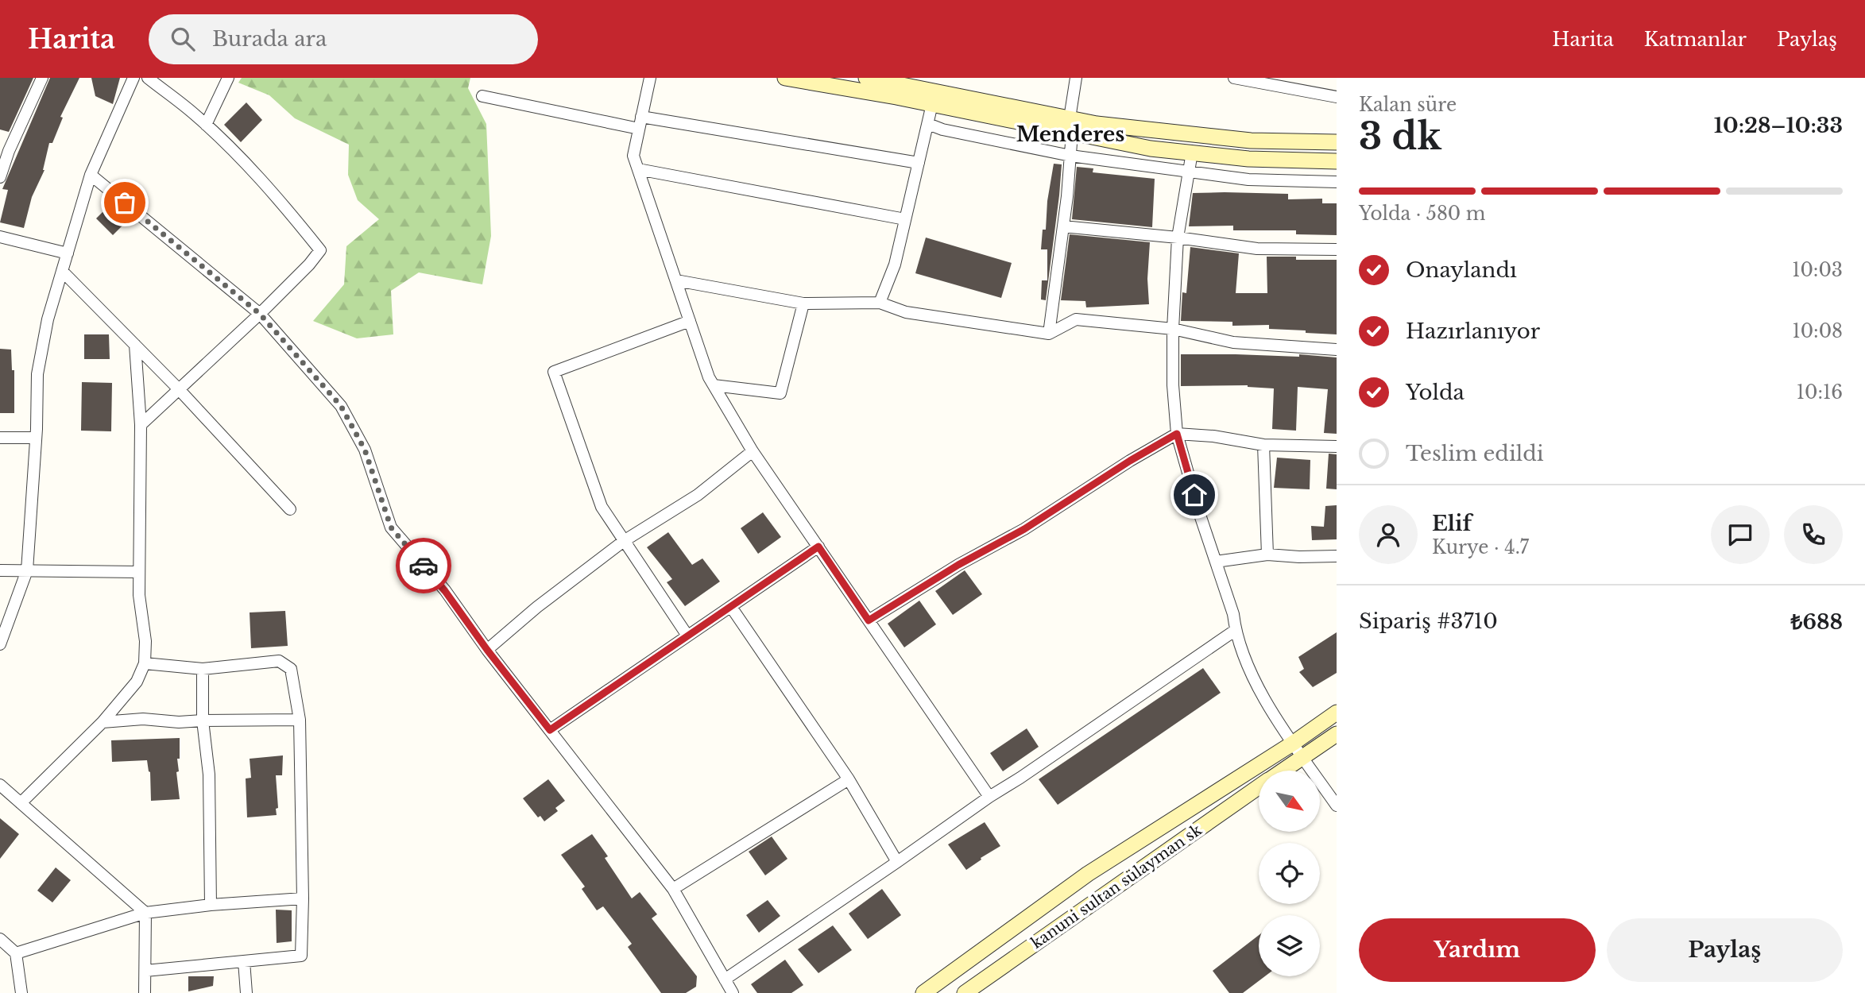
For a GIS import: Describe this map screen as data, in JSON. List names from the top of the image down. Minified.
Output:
{"streets":{"main road":["kanuni sultan sülayman sk"]},"districts":["Menderes"],"north":"bottom right","page":{"header":"Harita","search":"Burada ara","nav":["Harita","Katmanlar","Paylaş"],"heading":["3 dk","Kalan süre","10:28–10:33"],"panel":["Elif","Kurye · 4.7","Sipariş #3710","₺688"],"bar":"Yolda · 580 m","list":[["Onaylandı","10:03"],["Hazırlanıyor","10:08"],["Yolda","10:16"],"Teslim edildi"],"buttons":["Yardım","Paylaş"]}}
